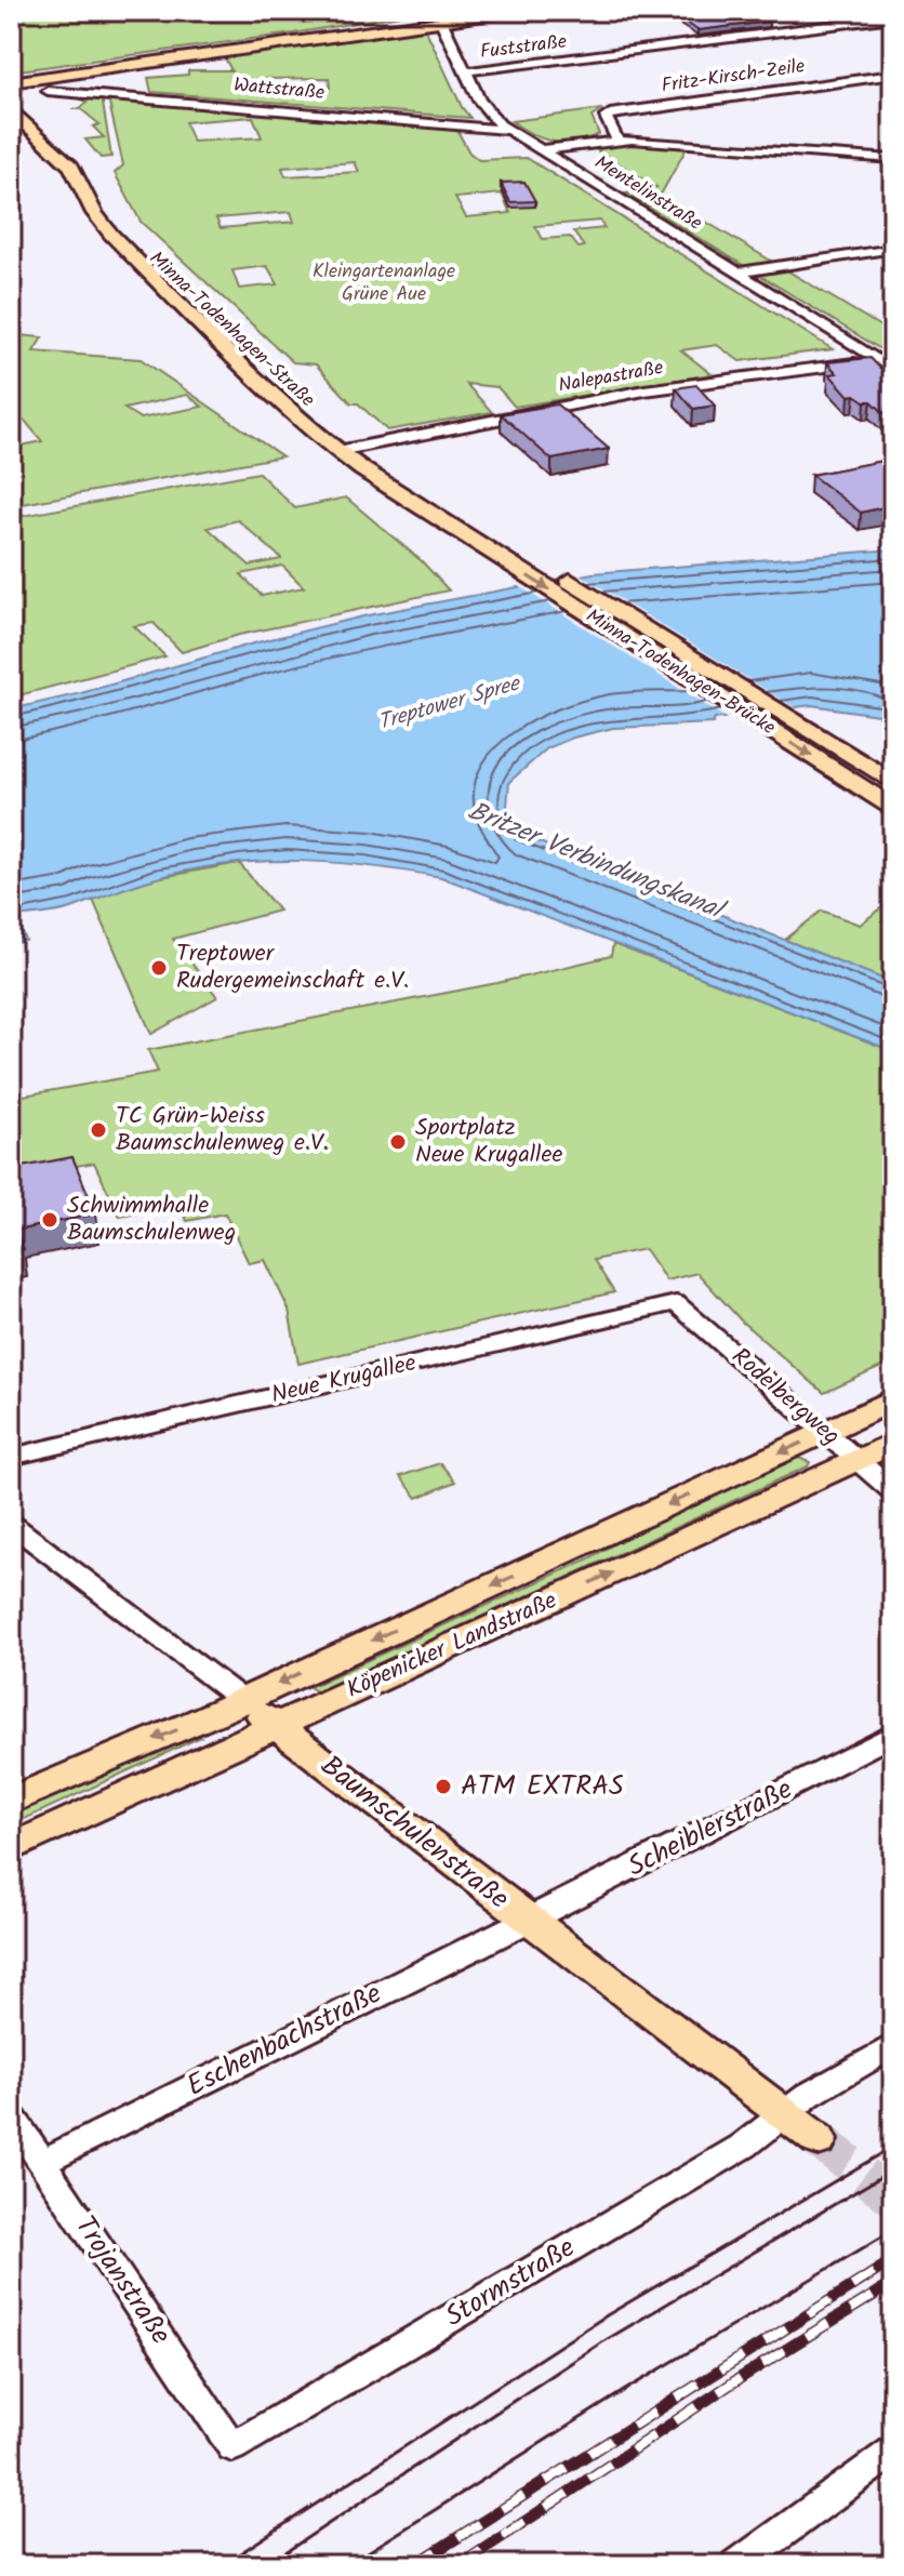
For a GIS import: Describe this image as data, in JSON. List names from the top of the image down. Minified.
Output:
{"streets":{"main road":["Minna-Todenhagen-Straße","Minna-Todenhagen-Brücke","Köpenicker Landstraße","Baumschulenstraße"],"street":["Fuststraße","Fritz-Kirsch-Zeile","Wattstraße","Mentelinstraße","Nalepastraße","Neue Krugallee","Rodelbergweg","Scheiblerstraße","Eschenbachstraße","Trojanstraße","Stormstraße"]},"crossings":[["Fuststraße","Mentelinstraße"],["Wattstraße","Mentelinstraße"],["Mentelinstraße","Nalepastraße"],["Minna-Todenhagen-Straße","Nalepastraße"],["Minna-Todenhagen-Straße","Minna-Todenhagen-Brücke"],["Neue Krugallee","Rodelbergweg"],["Rodelbergweg","Köpenicker Landstraße"],["Köpenicker Landstraße","Baumschulenstraße"],["Scheiblerstraße","Baumschulenstraße"],["Scheiblerstraße","Eschenbachstraße"],["Baumschulenstraße","Eschenbachstraße"],["Baumschulenstraße","Stormstraße"],["Eschenbachstraße","Trojanstraße"],["Trojanstraße","Stormstraße"]],"water":["Treptower Spree","Britzer Verbindungskanal"],"parks":["Kleingartenanlage Grüne Aue"],"places":["Treptower Rudergemeinschaft e.V.","TC Grün-Weiss Baumschulenweg e.V.","Sportplatz Neue Krugallee","Schwimmhalle Baumschulenweg","ATM EXTRAS"]}
